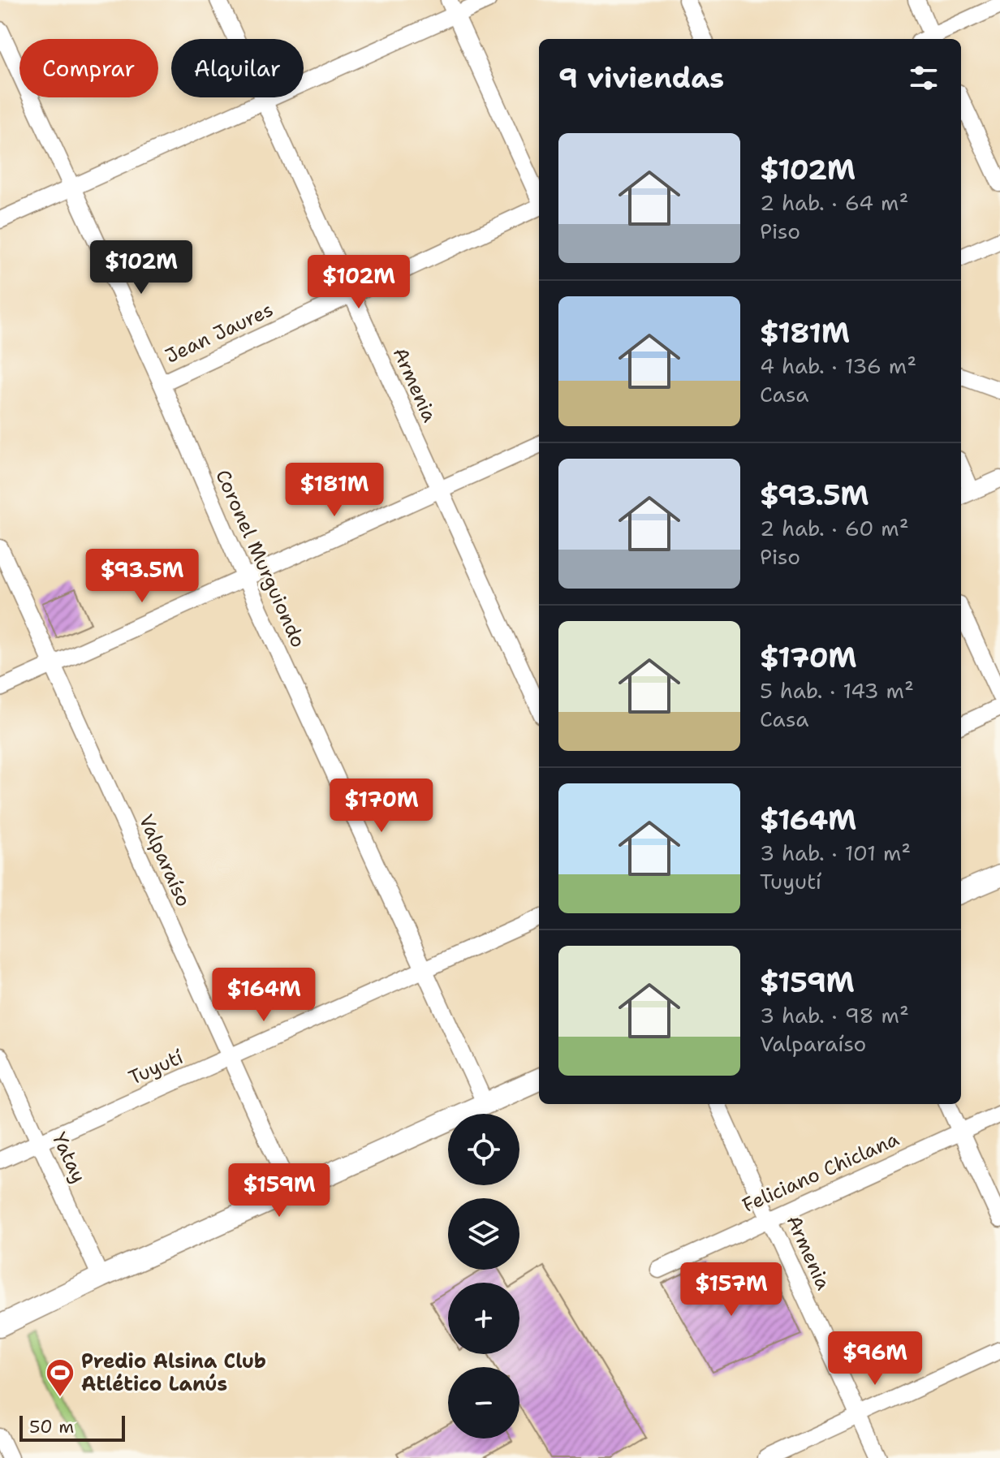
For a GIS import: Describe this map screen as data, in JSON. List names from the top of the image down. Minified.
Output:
{"streets":{"street":["Jean Jaures","Armenia","Coronel Murguiondo","Valparaíso","Tuyutí","Yatay","Feliciano Chiclana"]},"crossings":[["Jean Jaures","Armenia"],["Jean Jaures","Coronel Murguiondo"],["Armenia","Feliciano Chiclana"],["Coronel Murguiondo","Tuyutí"],["Valparaíso","Tuyutí"],["Tuyutí","Yatay"]],"places":{"sports":["Predio Alsina Club Atlético Lanús"]},"scale_bar":"50 m","page":{"chip":["Comprar","Alquilar"],"heading":"9 viviendas","list":[{"name":"$102M","note":"2 hab. · 64 m² · Piso"},{"name":"$181M","note":"4 hab. · 136 m² · Casa"},{"name":"$93.5M","note":"2 hab. · 60 m² · Piso"},{"name":"$170M","note":"5 hab. · 143 m² · Casa"},{"name":"$164M","note":"3 hab. · 101 m² · Tuyutí"},{"name":"$159M","note":"3 hab. · 98 m² · Valparaíso"}],"price":["$102M","$102M","$181M","$93.5M","$170M","$164M","$159M","$157M","$96M"],"map_buttons":["+","−"],"scale":"50 m"}}
